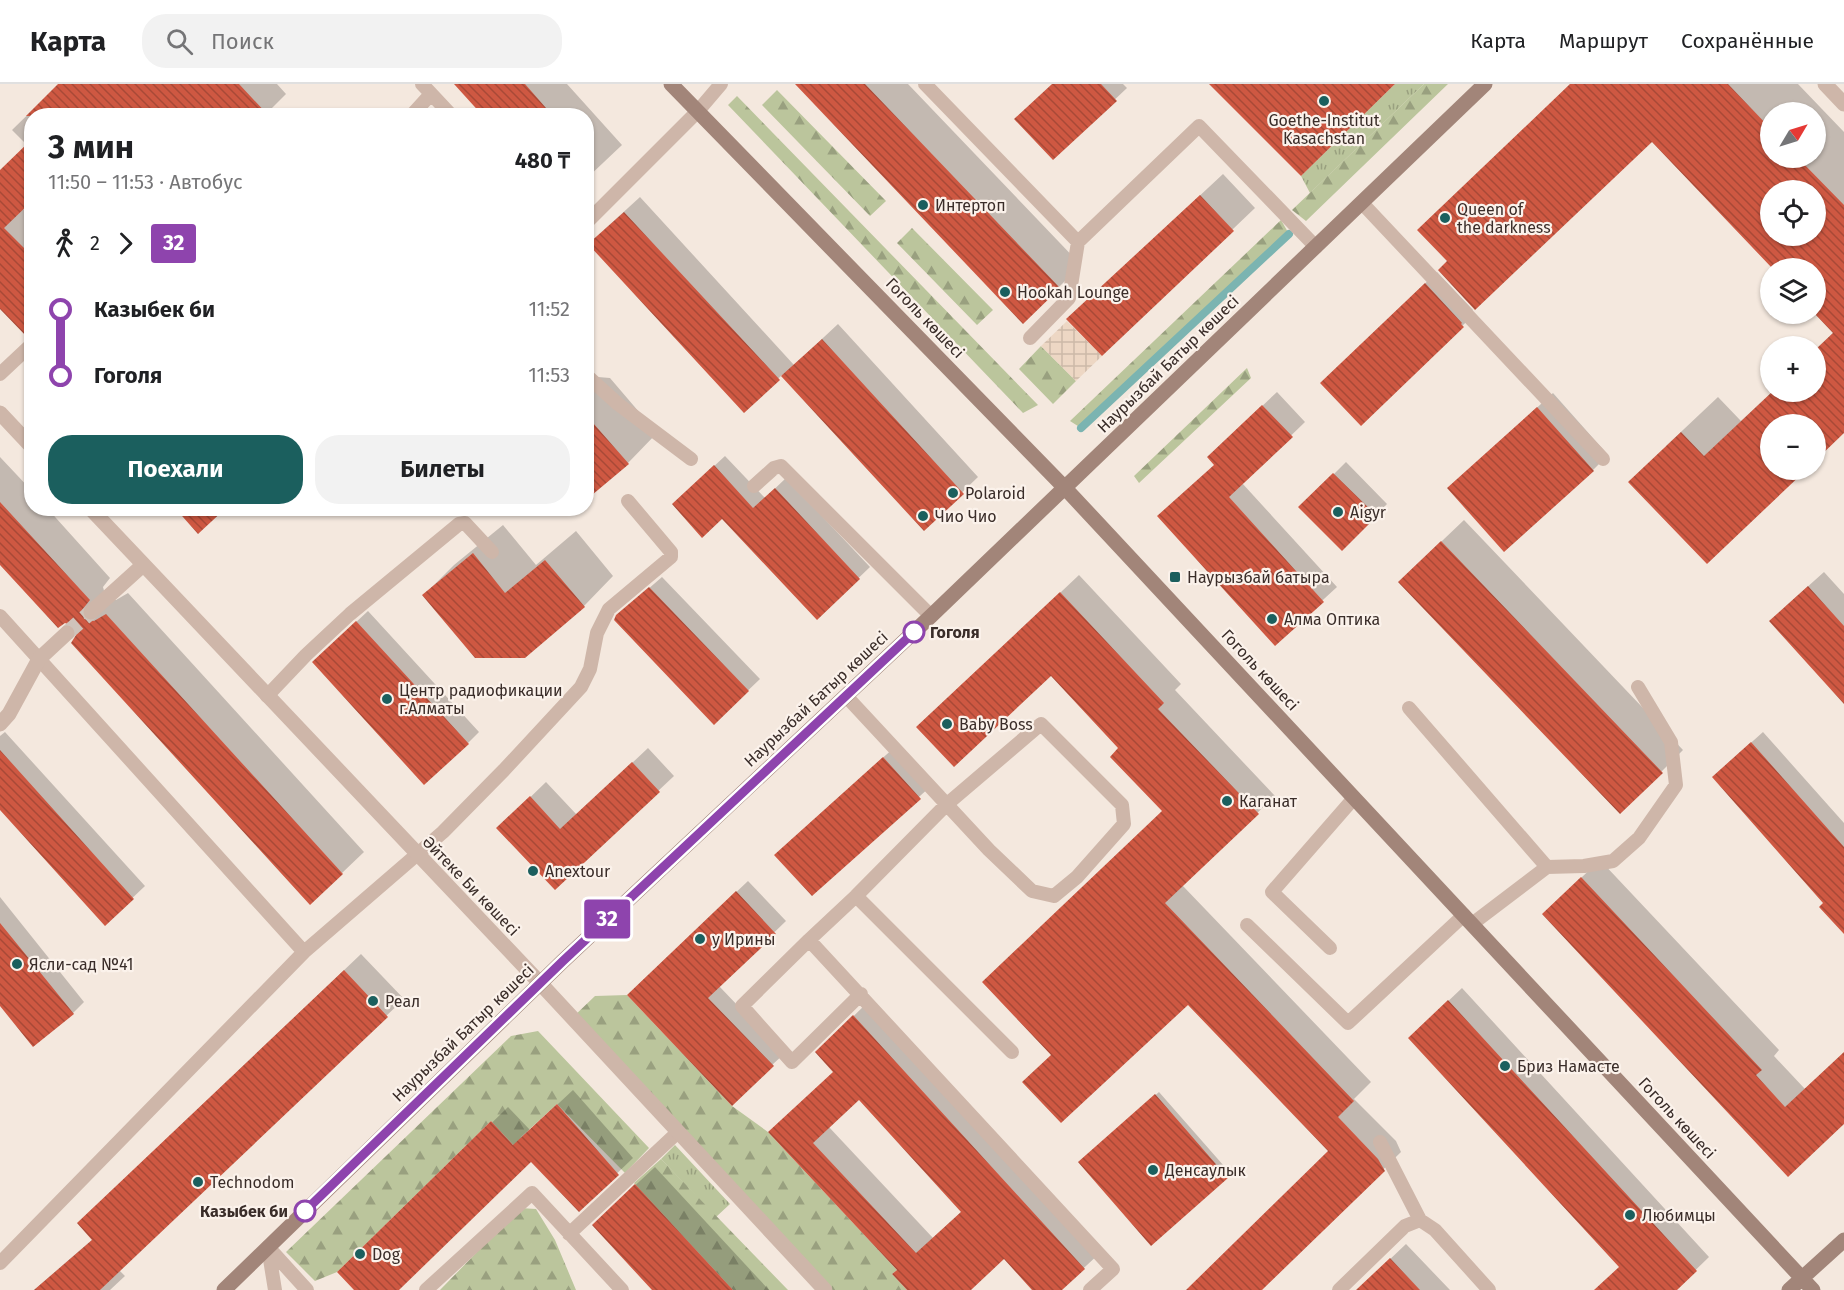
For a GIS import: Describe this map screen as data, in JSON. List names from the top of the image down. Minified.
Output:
{"streets":{"main road":["Гоголь көшесі","Наурызбай Батыр көшесі"],"street":["Әйтеке Би көшесі"]},"crossings":[["Гоголь көшесі","Наурызбай Батыр көшесі"],["Наурызбай Батыр көшесі","Әйтеке Би көшесі"]],"places":{"other":["Goethe-Institut Kasachstan","Интертоп","Queen of the darkness","Hookah Lounge","Polaroid","Aigyr","Чио Чио","Алма Оптика","Гоголя","Центр радиофикации г.Алматы","Baby Boss","Каганат","Anextour","у Ирины","Ясли-сад №41","Реал","Бриз Намасте","Денсаулык","Technodom","Казыбек би","Любимцы","Dog"],"transit":["Наурызбай батыра"]},"lines":["bus line 32"],"north":"top right","page":{"header":"Карта","search":"Поиск","nav":["Карта","Маршрут","Сохранённые"],"on_map":"32","map_buttons":["+","−"],"heading":["3 мин","11:50 – 11:53 · Автобус","480 ₸"],"legs":["2","32"],"list":[{"name":"Казыбек би","value":"11:52"},{"name":"Гоголя","value":"11:53"}],"buttons":["Поехали","Билеты"]}}
